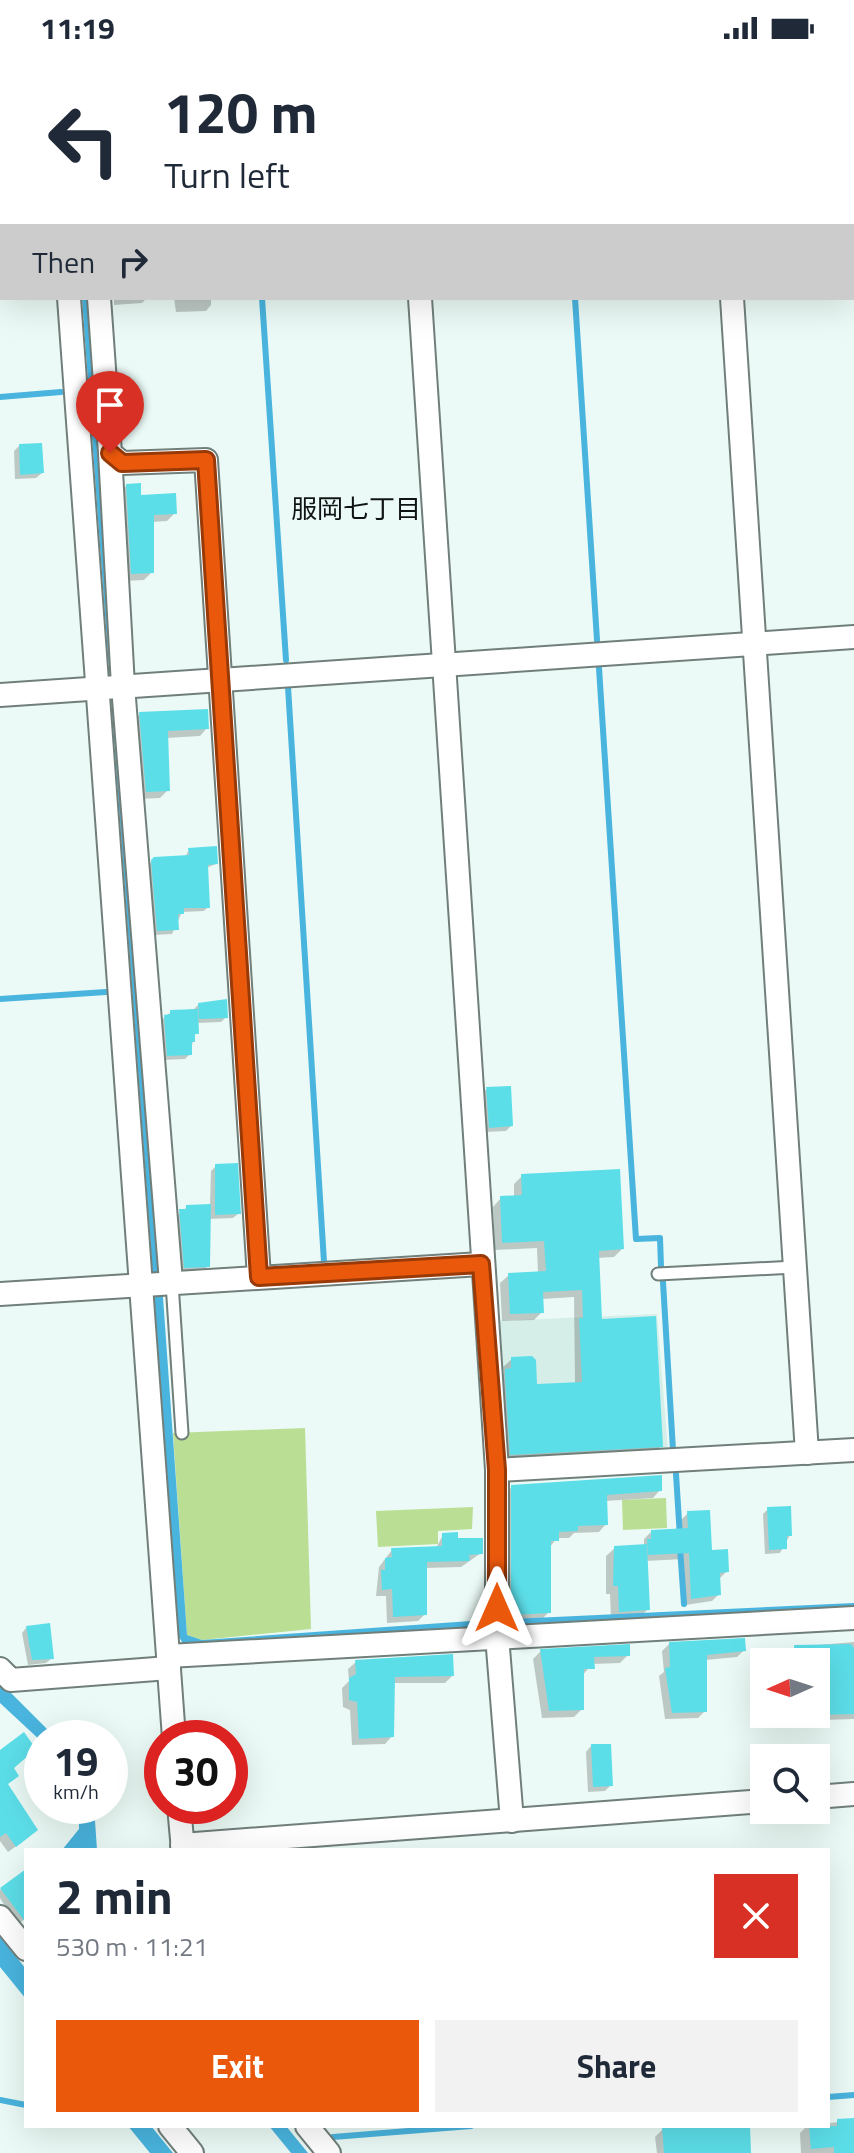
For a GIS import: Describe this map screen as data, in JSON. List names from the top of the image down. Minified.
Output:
{"districts":["服岡七丁目"],"north":"left","page":{"status":"11:19","turn":["120 m","Turn left"],"then":"Then","speed":"19 km/h","limit":"30","heading":["2 min","530 m · 11:21"],"buttons":["Exit","Share"]}}
